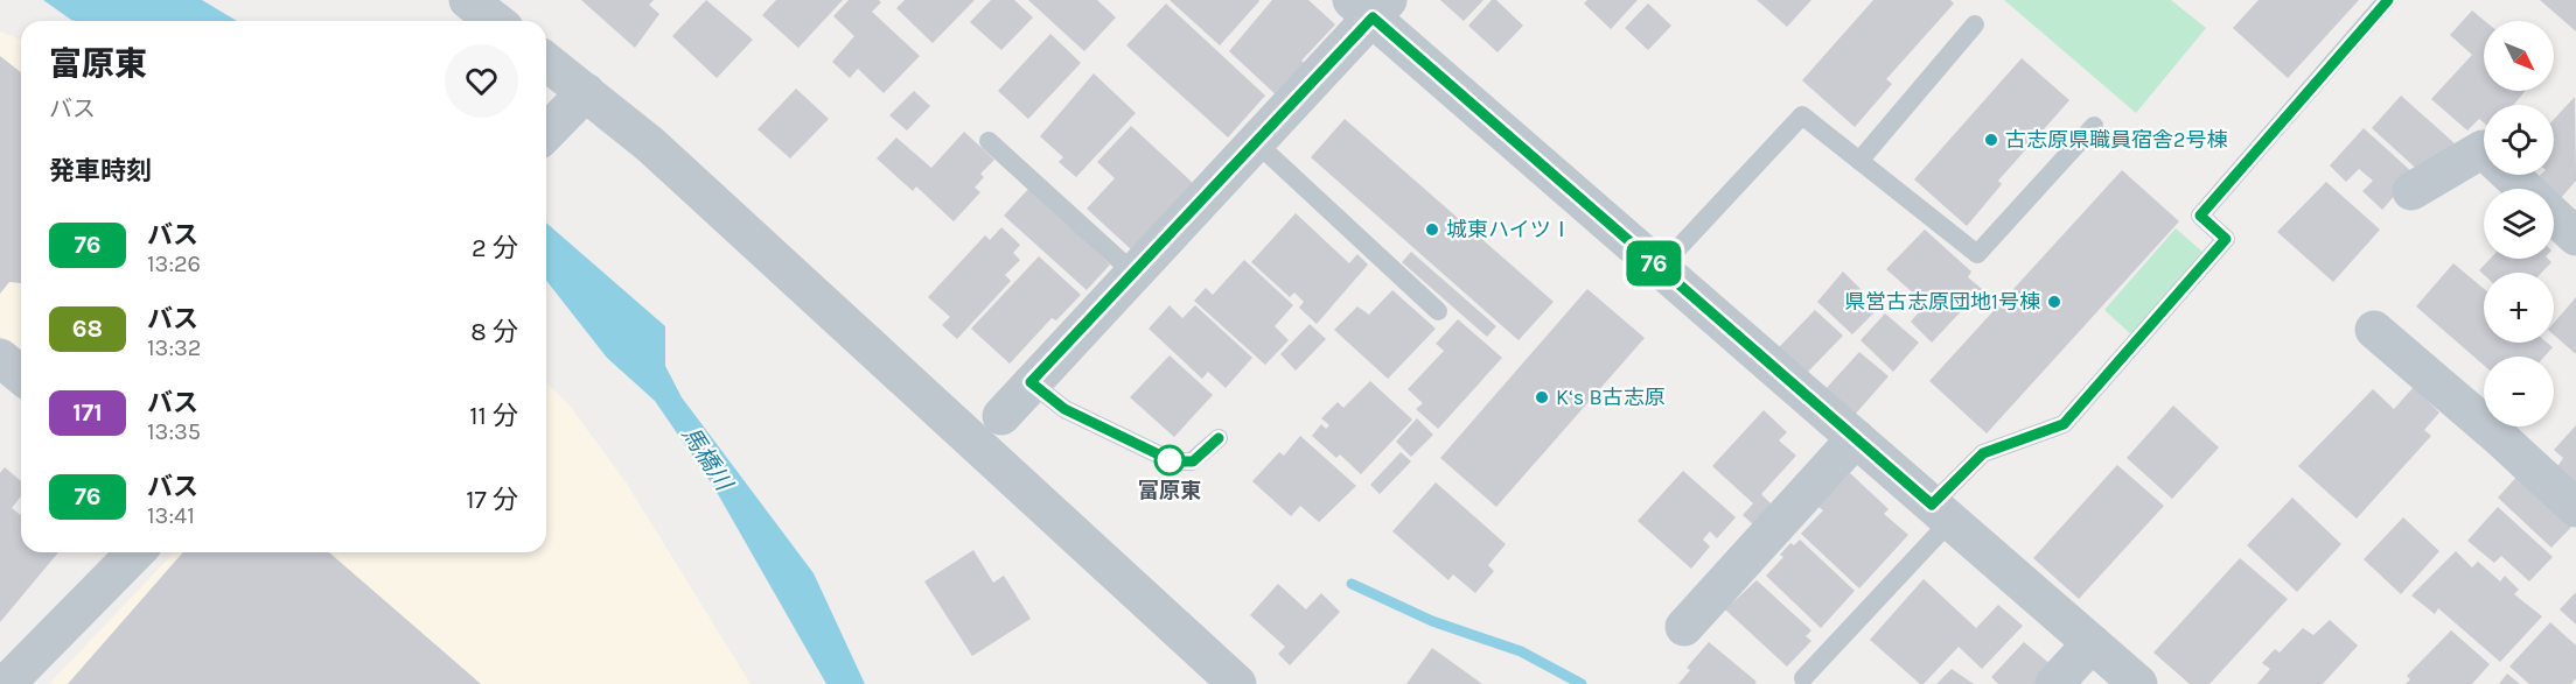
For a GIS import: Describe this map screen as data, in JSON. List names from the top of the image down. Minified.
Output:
{"water":["馬橋川"],"places":["古志原県職員宿舎2号棟","城東ハイツⅠ","県営古志原団地1号棟","K‘s B古志原","富原東"],"lines":["bus line 76"],"north":"bottom right","page":{"on_map":"76","map_buttons":["+","−"],"heading":[["富原東","バス"],"発車時刻"],"list":[{"mark":"76","name":"バス","note":"13:26","value":"2 分"},{"mark":"68","name":"バス","note":"13:32","value":"8 分"},{"mark":"171","name":"バス","note":"13:35","value":"11 分"},{"mark":"76","name":"バス","note":"13:41","value":"17 分"}]}}
